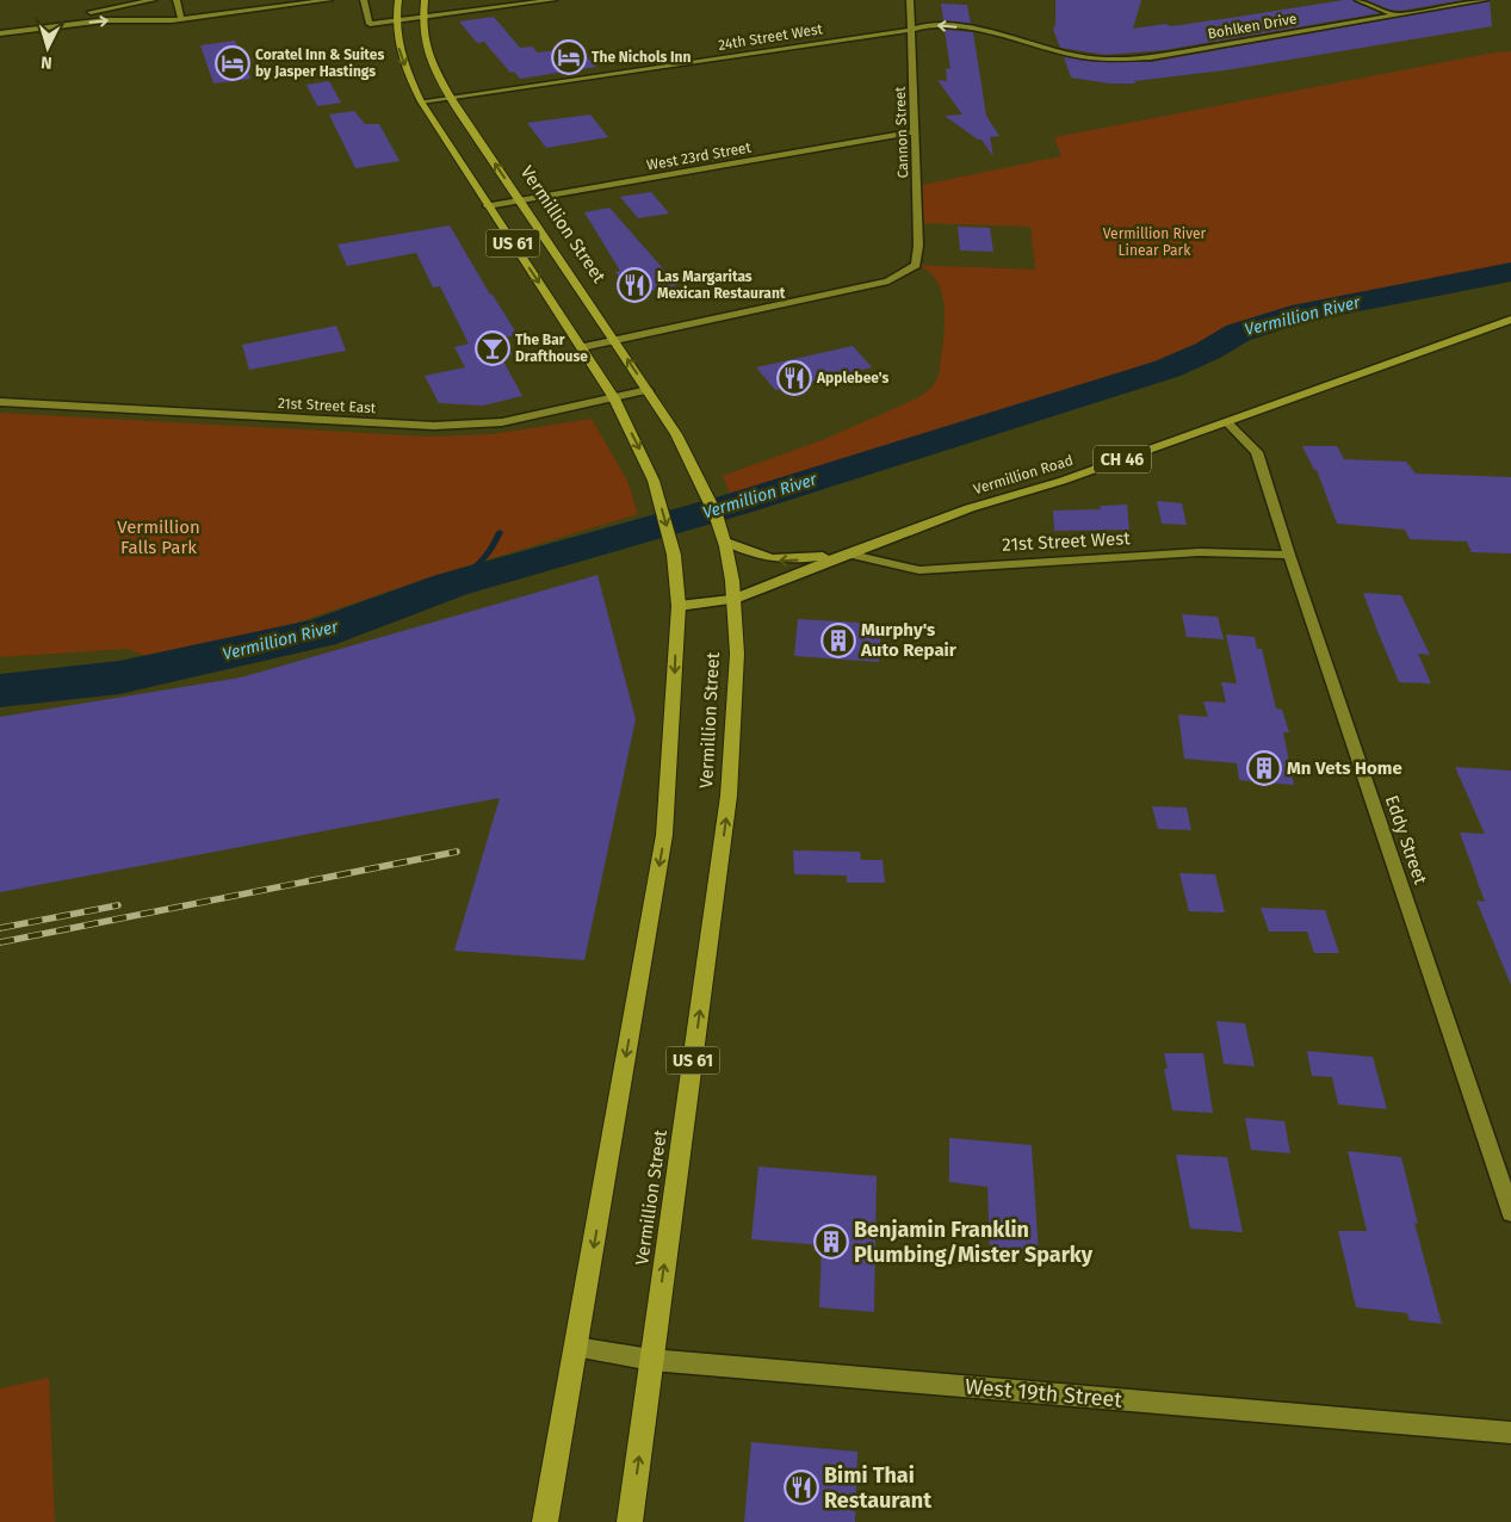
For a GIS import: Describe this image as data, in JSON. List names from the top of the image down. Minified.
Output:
{"streets":{"highway":["Vermillion Street","US 61"],"main road":["CH 46","Vermillion Road"],"street":["Bohlken Drive","24th Street West","Cannon Street","West 23rd Street","21st Street East","21st Street West","Eddy Street","West 19th Street"]},"crossings":[["Bohlken Drive","24th Street West"],["Bohlken Drive","Cannon Street"],["24th Street West","Cannon Street"],["24th Street West","Vermillion Street"],["Cannon Street","West 23rd Street"],["Cannon Street","Vermillion Street"],["West 23rd Street","Vermillion Street"],["Vermillion Street","21st Street East"],["Vermillion Street","Vermillion Road"],["Vermillion Street","West 19th Street"],["Vermillion Road","21st Street West"],["Vermillion Road","Eddy Street"],["21st Street West","Eddy Street"]],"water":["Vermillion River"],"parks":["Vermillion River Linear Park","Vermillion Falls Park"],"places":{"hotel":["The Nichols Inn","Coratel Inn & Suites by Jasper Hastings"],"restaurant":["Las Margaritas Mexican Restaurant","Applebee's","Bimi Thai Restaurant"],"bar":["The Bar Drafthouse"],"building":["Murphy's Auto Repair","Mn Vets Home","Benjamin Franklin Plumbing/Mister Sparky"]},"north":"bottom"}
